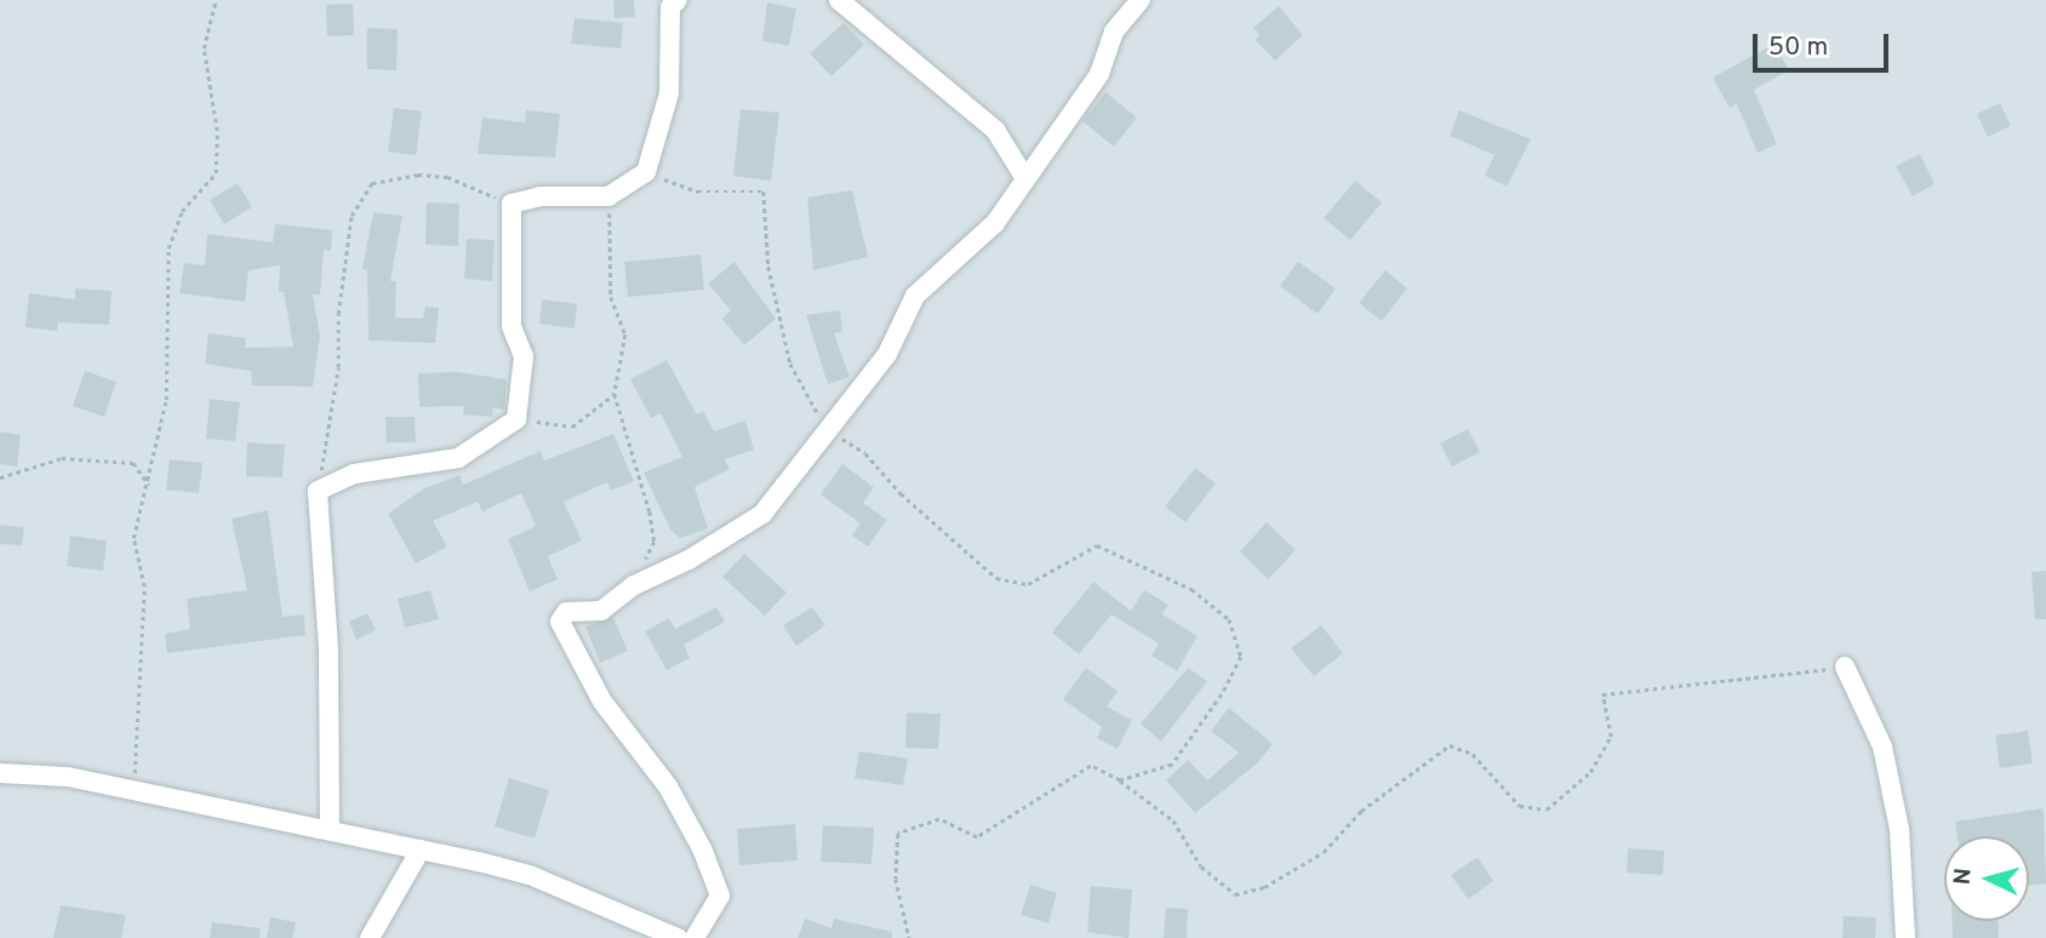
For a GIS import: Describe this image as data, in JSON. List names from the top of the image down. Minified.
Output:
{"scale_bar":"50 m","north":"left"}
